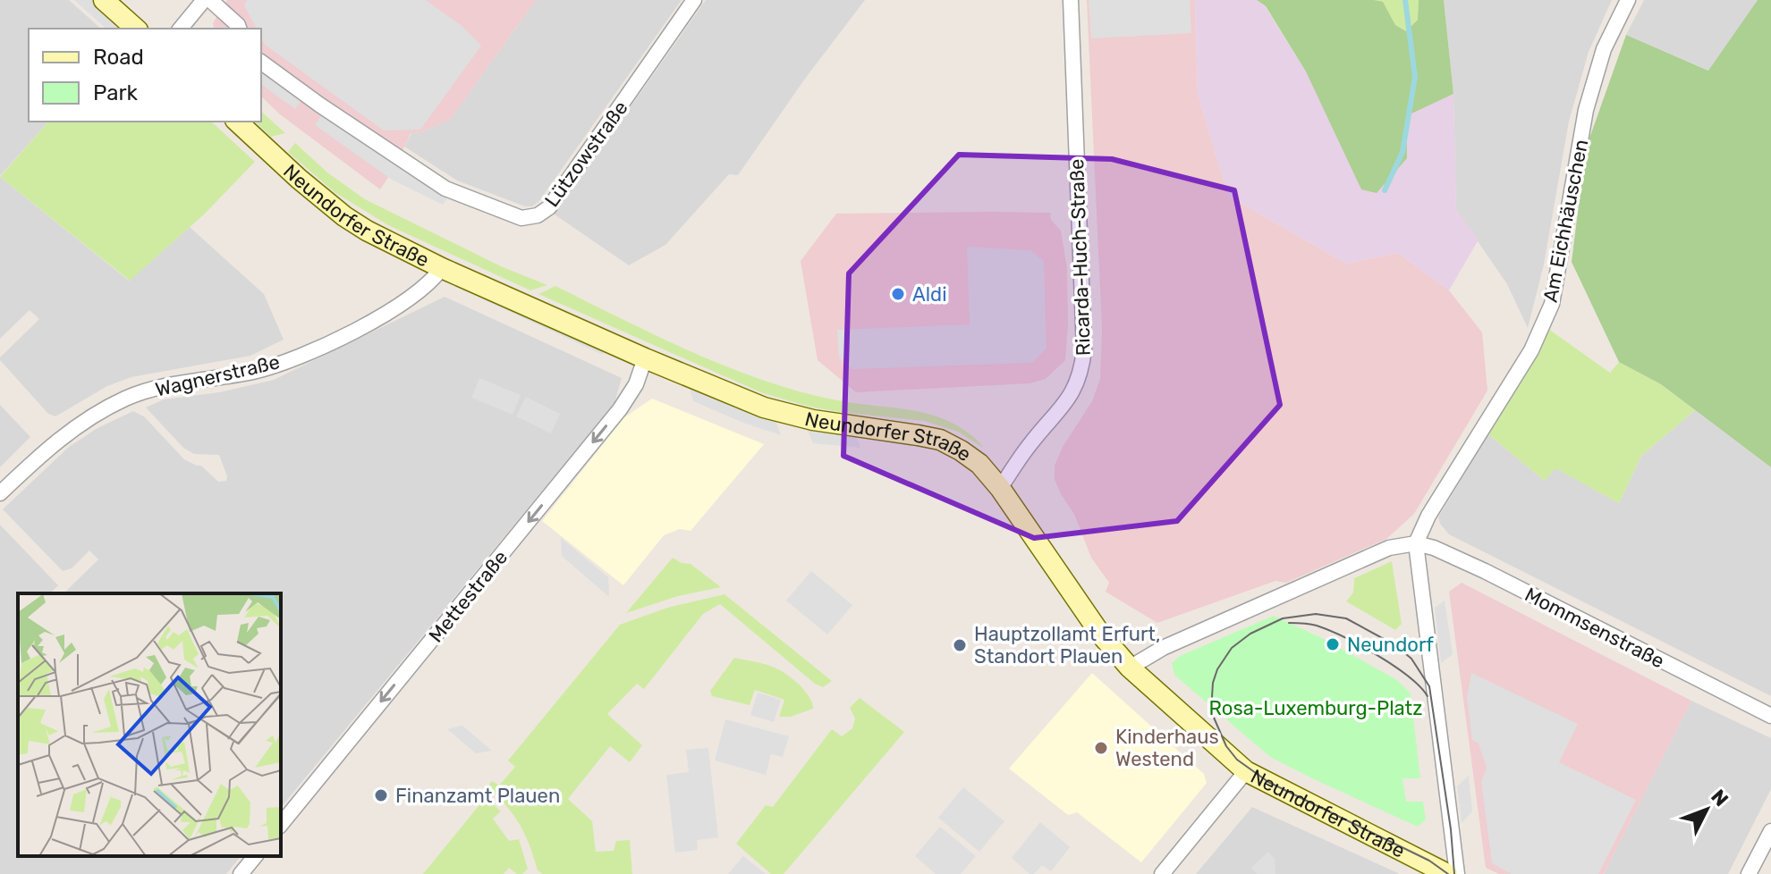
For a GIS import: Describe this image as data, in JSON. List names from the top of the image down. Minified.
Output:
{"streets":{"street":["Lützowstraße","Neundorfer Straße","Am Eichhäuschen","Ricarda-Huch-Straße","Wagnerstraße","Mettestraße","Mommsenstraße"]},"crossings":[["Neundorfer Straße","Ricarda-Huch-Straße"],["Neundorfer Straße","Wagnerstraße"],["Neundorfer Straße","Mettestraße"],["Am Eichhäuschen","Mommsenstraße"]],"one_way":["Mettestraße"],"parks":["Rosa-Luxemburg-Platz"],"places":["Aldi","Neundorf","Hauptzollamt Erfurt, Standort Plauen","Kinderhaus Westend","Finanzamt Plauen"],"legend":["Road","Park"],"north":"top right"}
